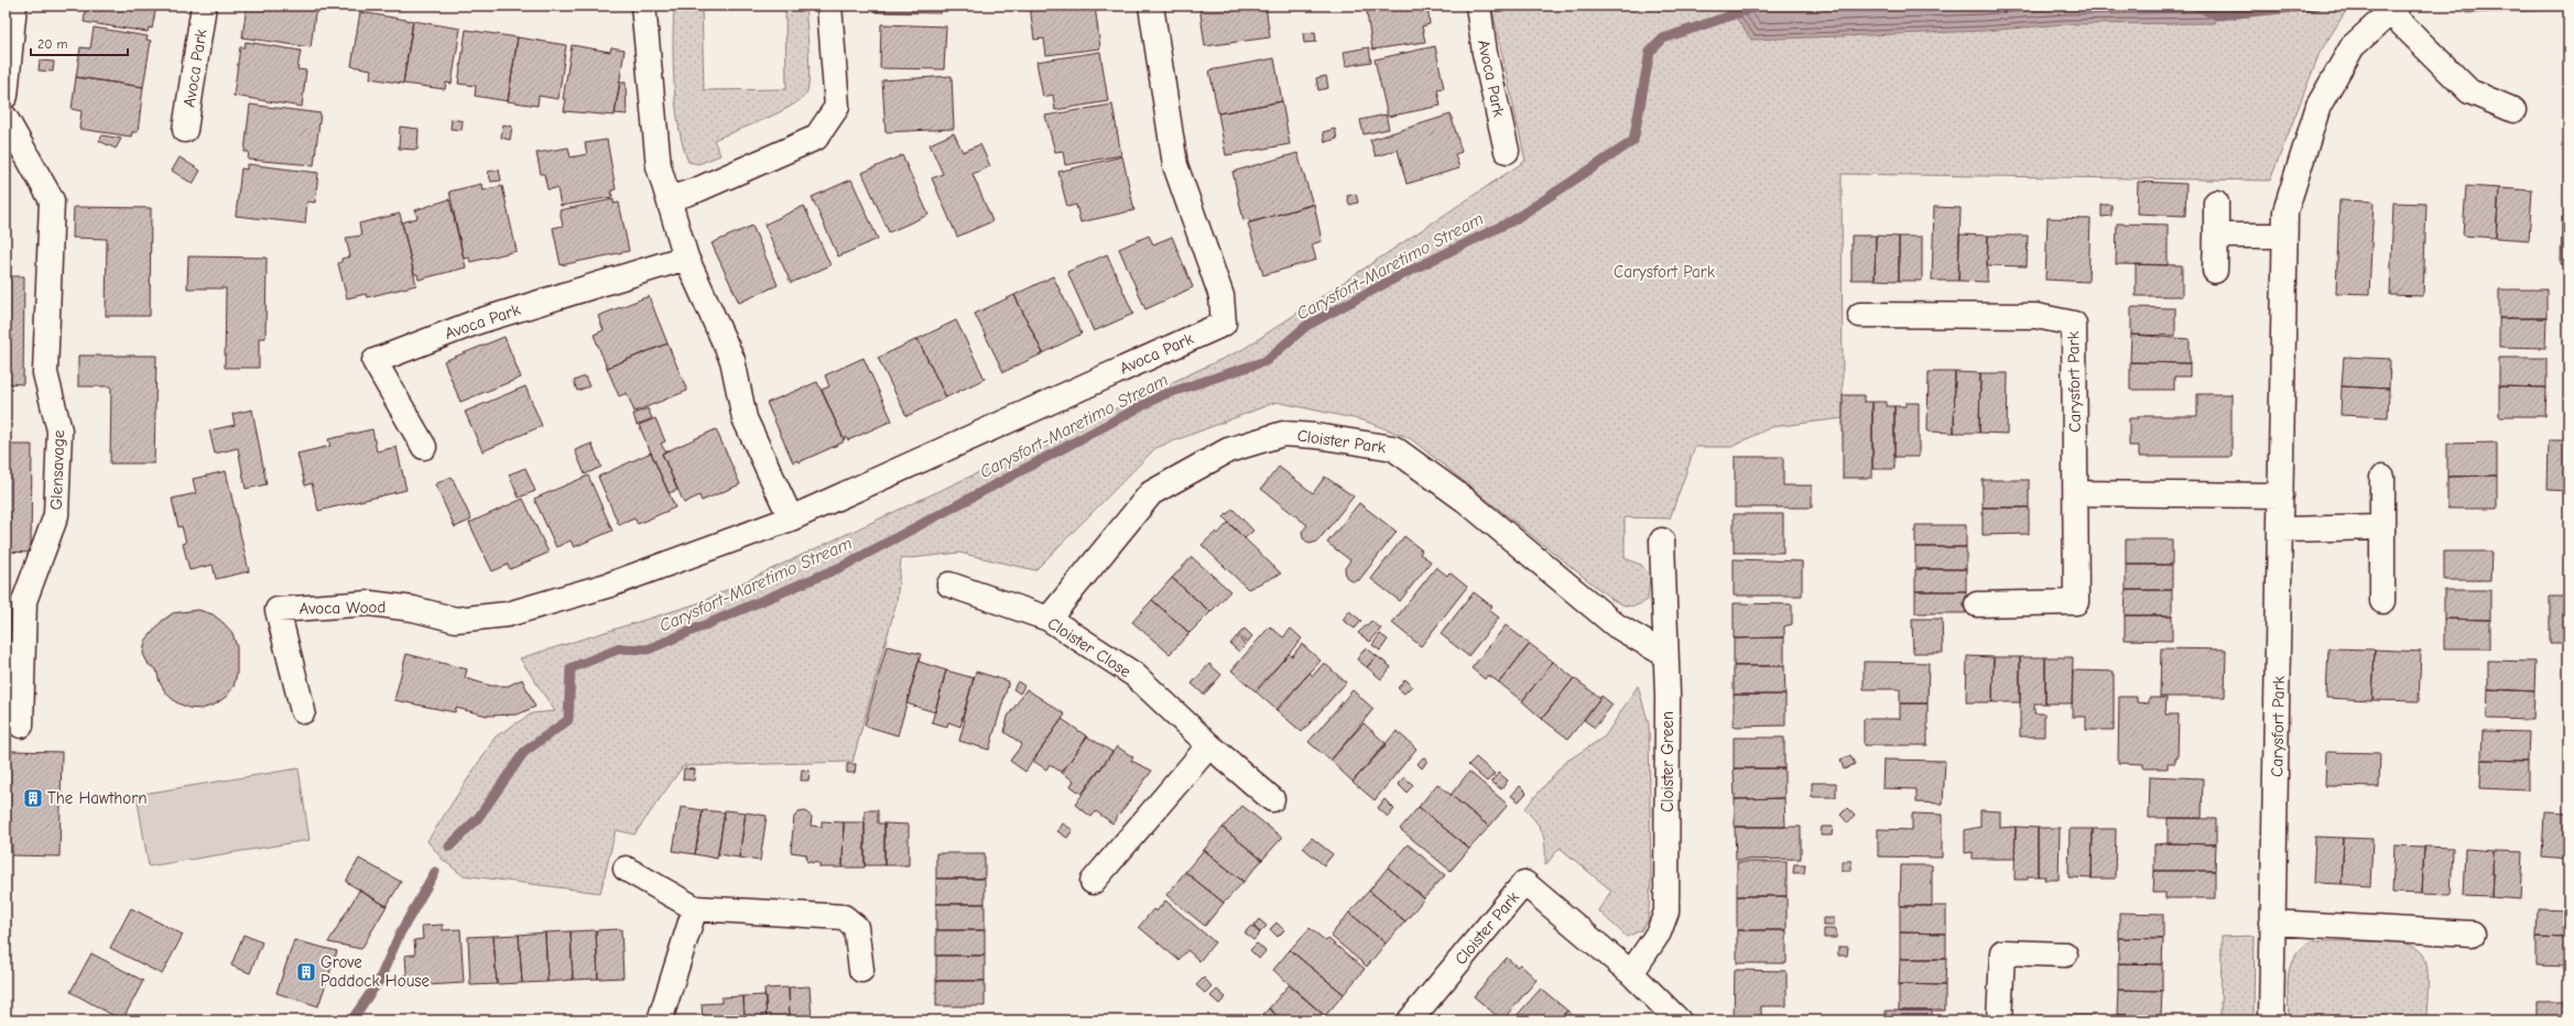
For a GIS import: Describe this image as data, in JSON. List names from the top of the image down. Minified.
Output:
{"streets":{"street":["Avoca Park","Carysfort Park","Cloister Park","Glensavage","Avoca Wood","Cloister Close","Cloister Green"]},"crossings":[["Avoca Park","Avoca Wood"],["Cloister Park","Cloister Close"],["Cloister Park","Cloister Green"]],"water":["Carysfort-Maretimo Stream"],"parks":["Carysfort Park"],"places":{"building":["The Hawthorn","Grove Paddock House"]},"scale_bar":"20 m"}
